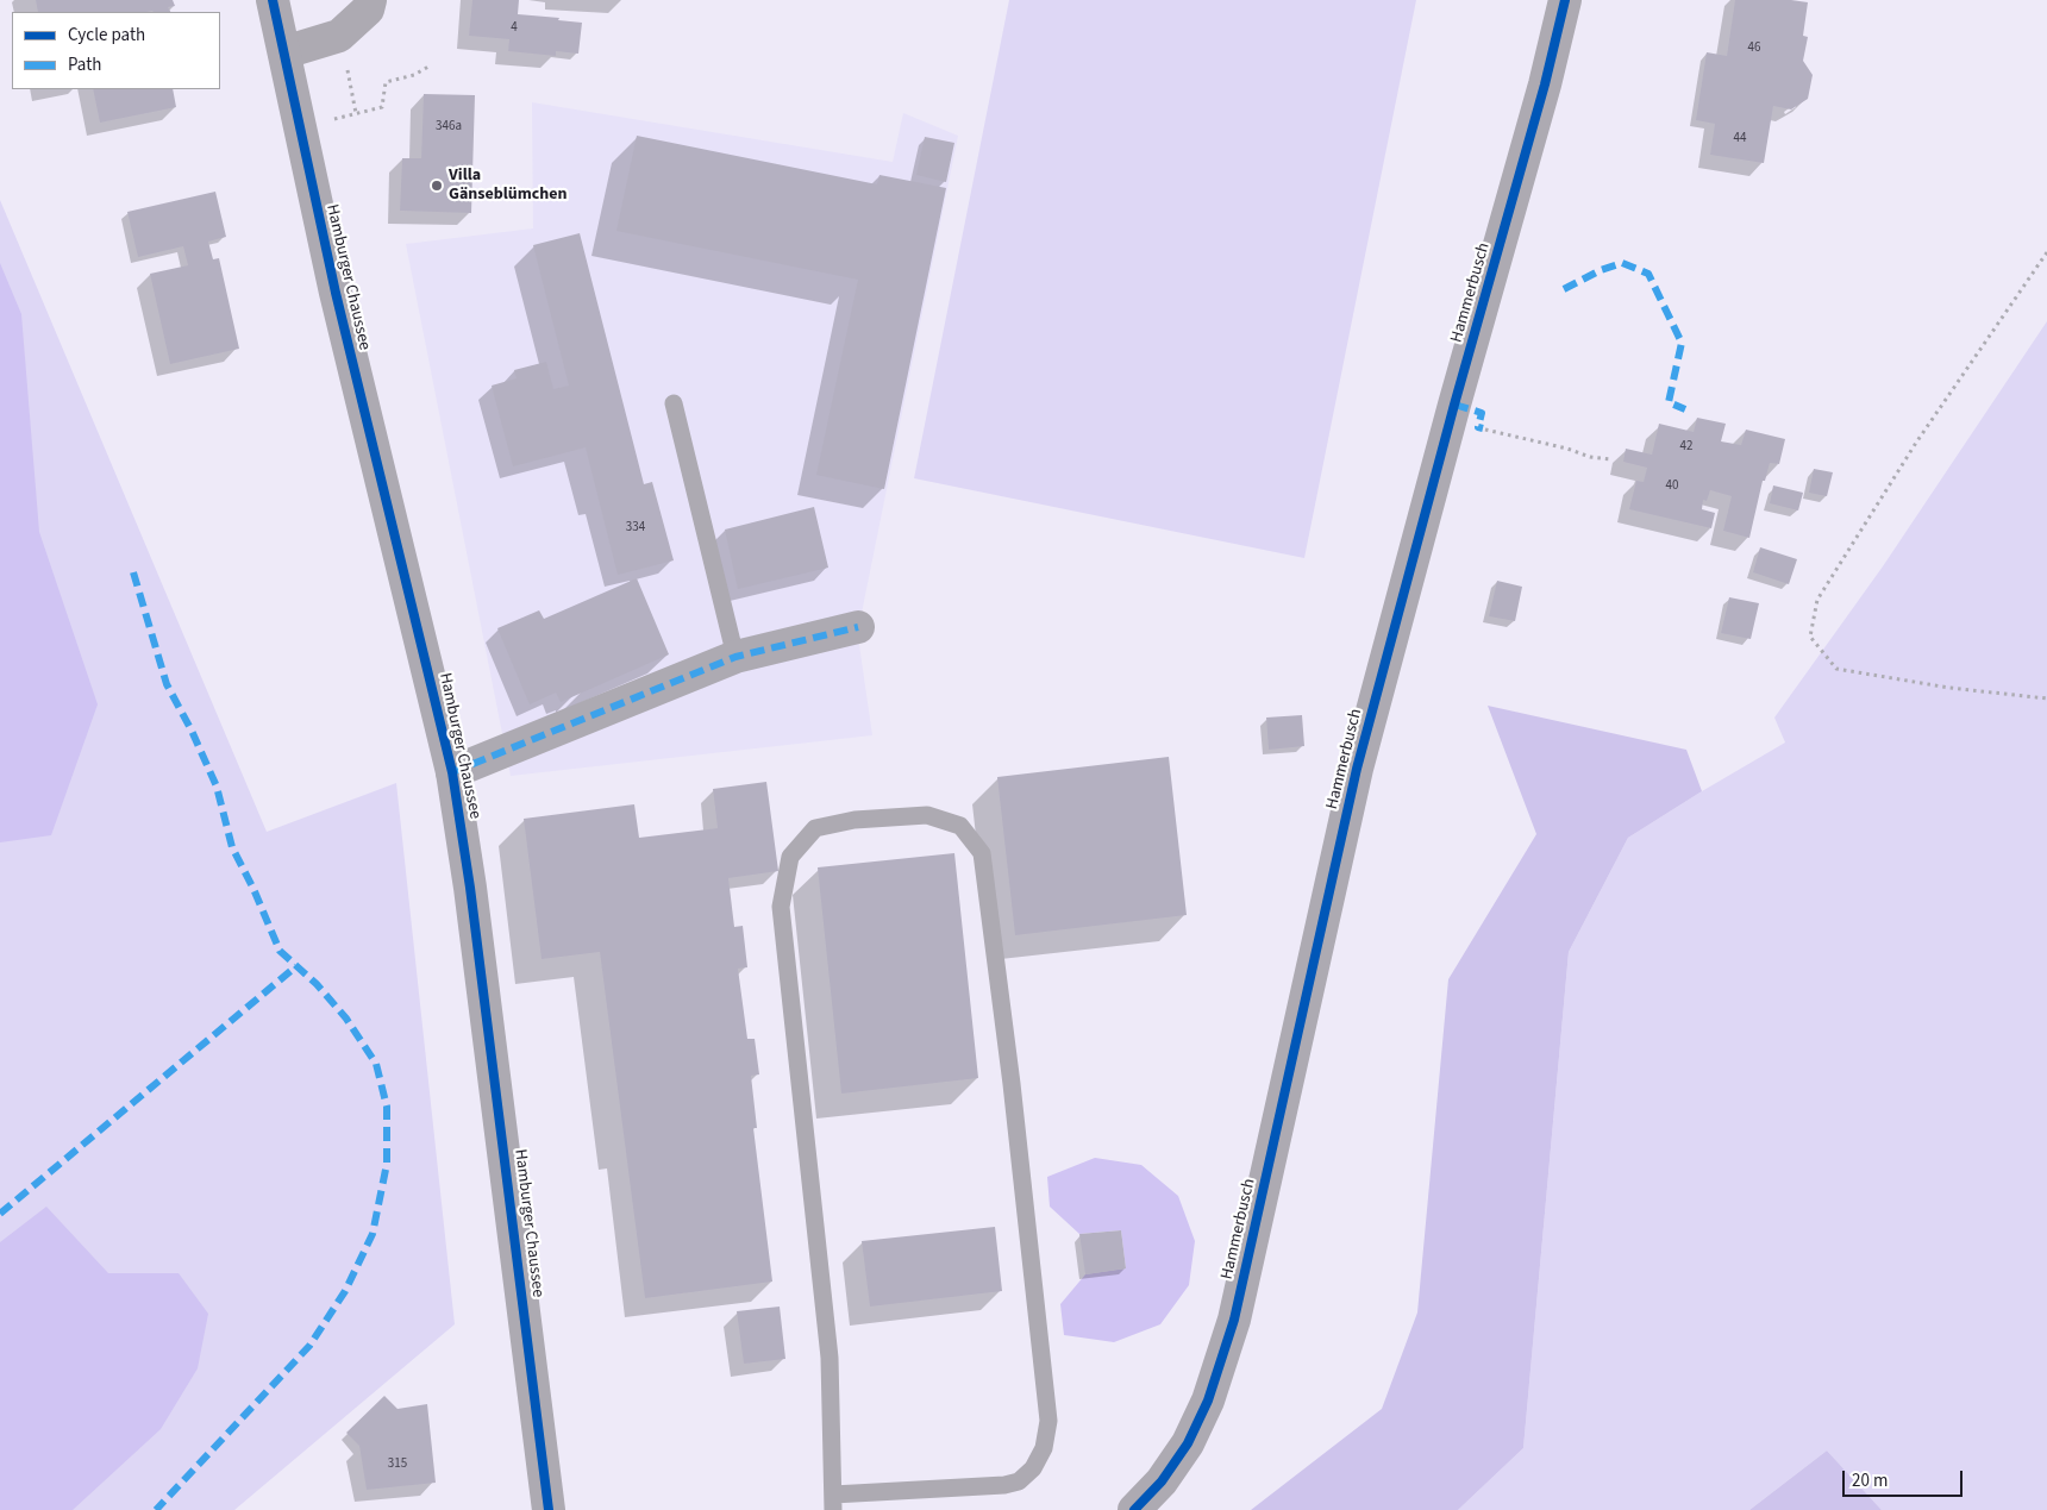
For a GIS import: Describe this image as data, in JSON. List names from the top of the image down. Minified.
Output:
{"streets":{"street":["Hamburger Chaussee","Hammerbusch"]},"places":["Villa Gänseblümchen"],"house_numbers":["4","46","346a","44","42","40","334","315"],"legend":["Cycle path","Path"],"scale_bar":"20 m"}
